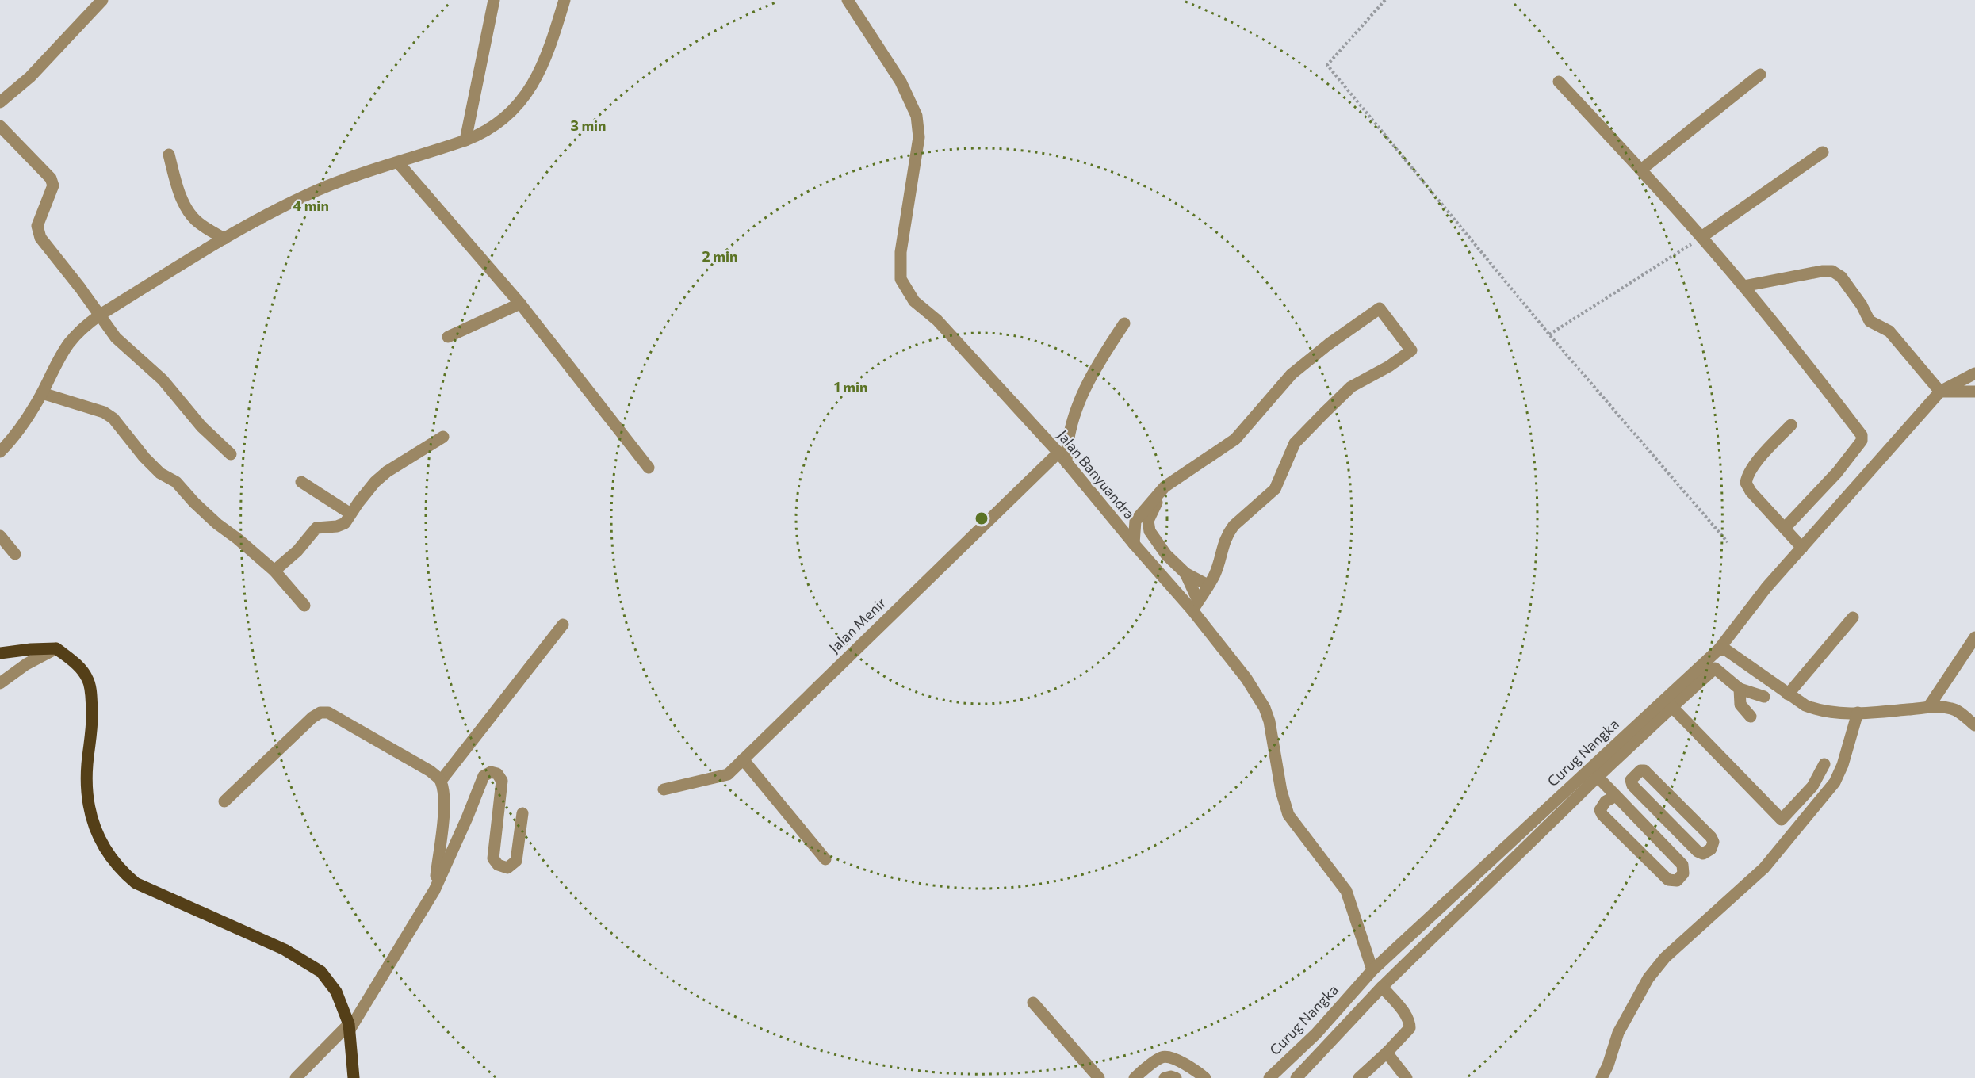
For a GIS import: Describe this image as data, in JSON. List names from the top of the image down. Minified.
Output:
{"streets":{"street":["Jalan Banyuandra","Jalan Menir","Curug Nangka"]},"crossings":[["Jalan Banyuandra","Jalan Menir"],["Jalan Banyuandra","Curug Nangka"]],"rings":["3 min","4 min","2 min","1 min"]}
